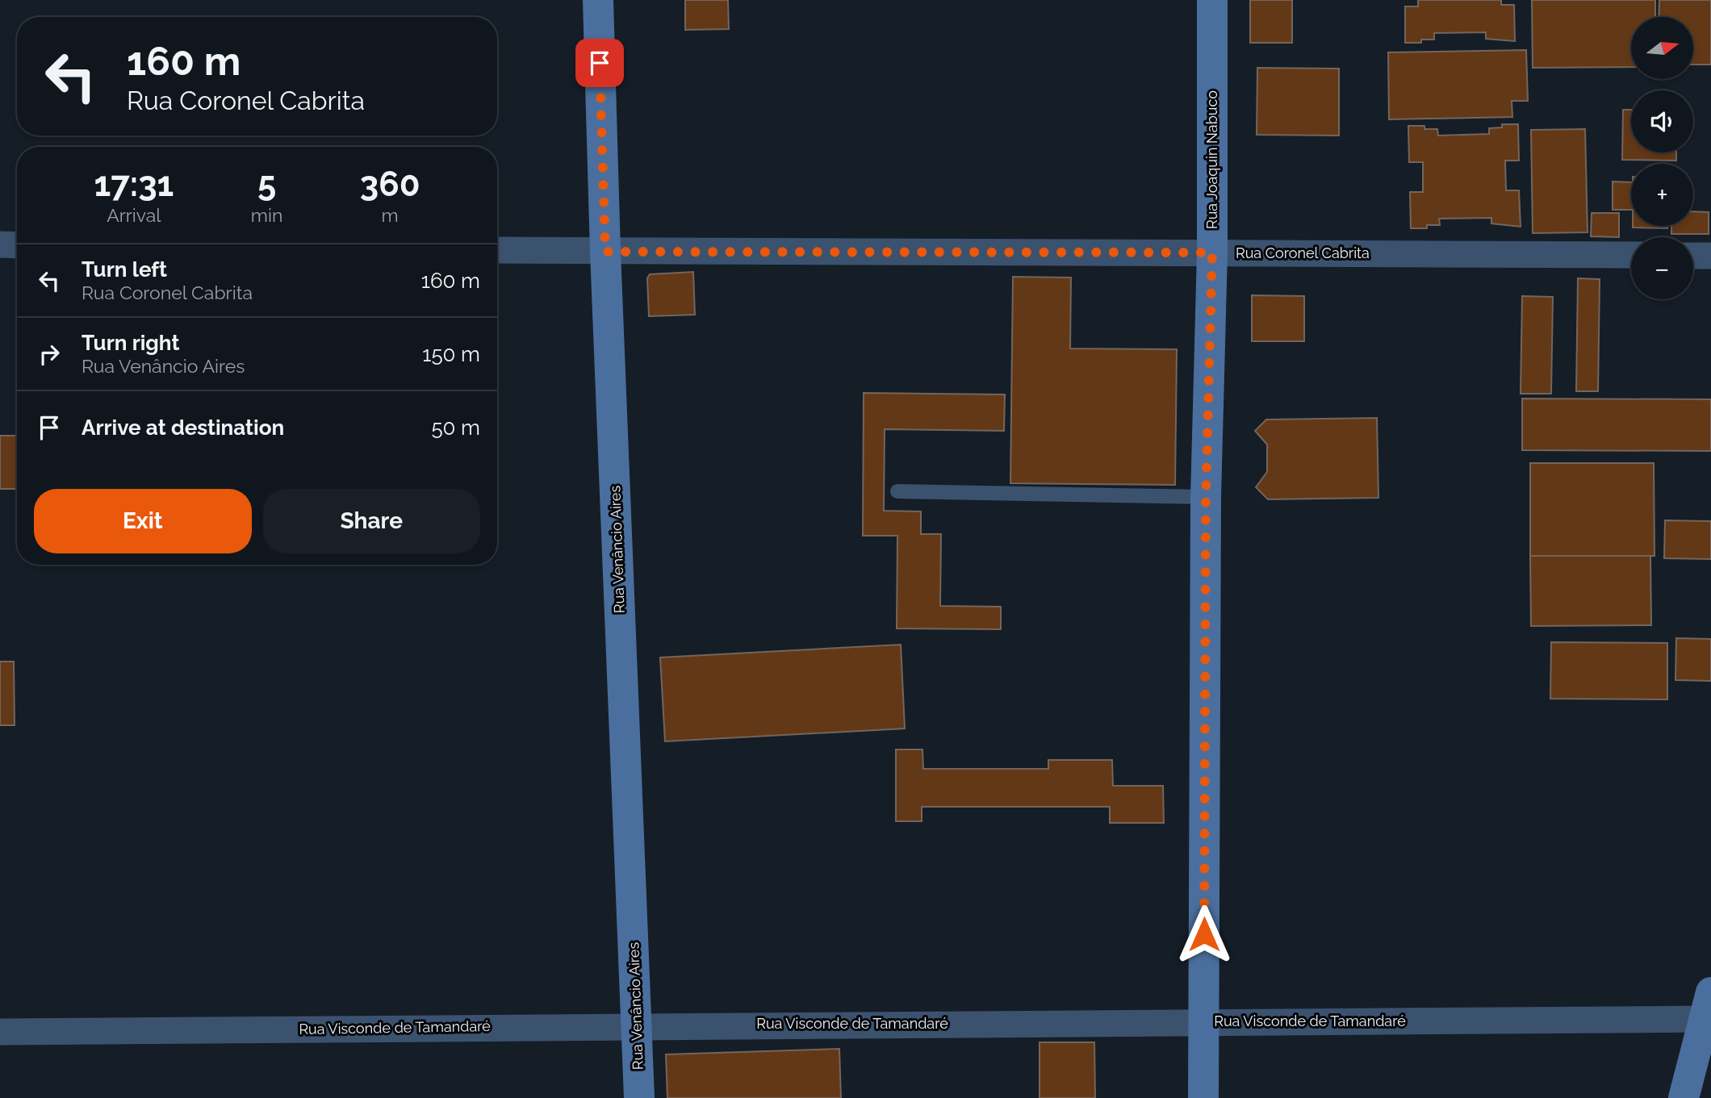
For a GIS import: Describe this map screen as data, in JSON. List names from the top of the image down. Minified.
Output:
{"streets":{"street":["Rua Joaquin Nabuco","Rua Coronel Cabrita","Rua Venâncio Aires","Rua Visconde de Tamandaré"]},"crossings":[["Rua Joaquin Nabuco","Rua Coronel Cabrita"],["Rua Joaquin Nabuco","Rua Visconde de Tamandaré"],["Rua Coronel Cabrita","Rua Venâncio Aires"],["Rua Venâncio Aires","Rua Visconde de Tamandaré"]],"north":"right","page":{"map_buttons":["+","−"],"turn":["160 m","Rua Coronel Cabrita"],"eta":["17:31","Arrival","5","min","360","m"],"list":[{"name":"Turn left","note":"Rua Coronel Cabrita","value":"160 m"},{"name":"Turn right","note":"Rua Venâncio Aires","value":"150 m"},{"name":"Arrive at destination","value":"50 m"}],"buttons":["Exit","Share"]}}
